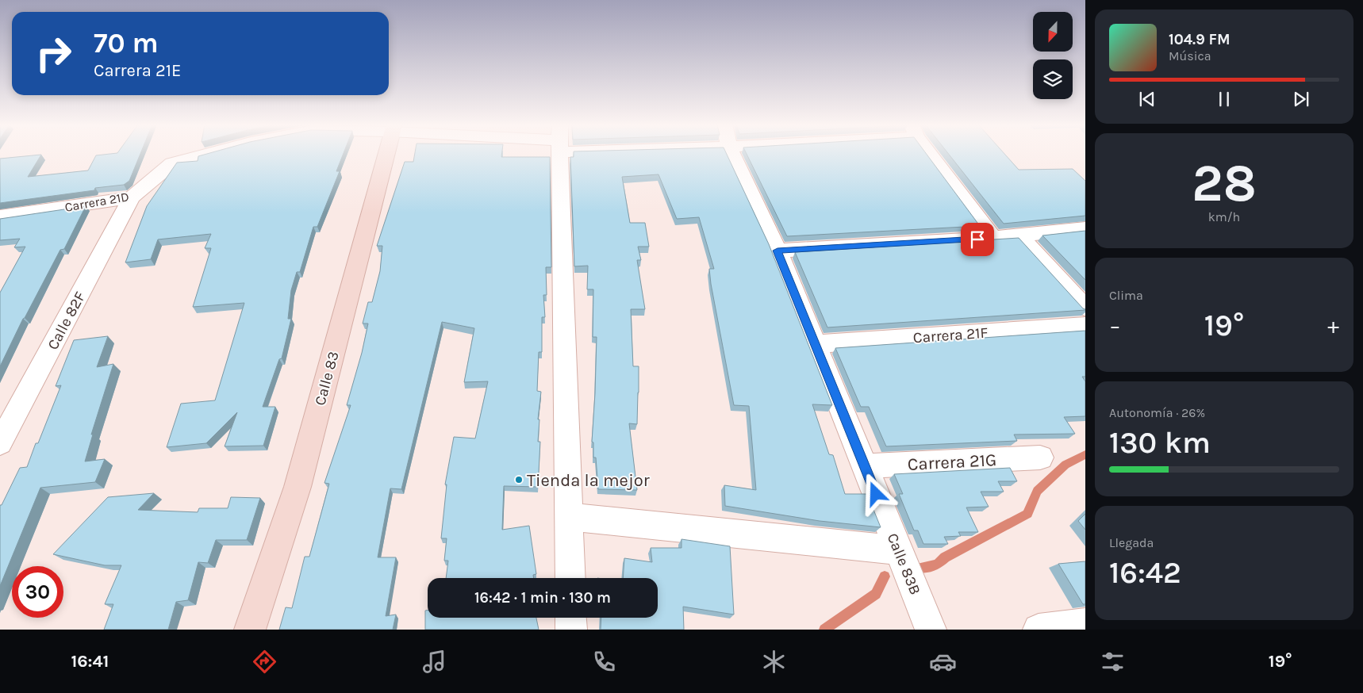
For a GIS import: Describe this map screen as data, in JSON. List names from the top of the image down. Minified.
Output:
{"streets":{"street":["Carrera 21D","Calle 82F","Carrera 21F","Calle 83","Carrera 21G","Calle 83B"]},"crossings":[["Carrera 21D","Calle 82F"],["Carrera 21F","Calle 83B"],["Carrera 21G","Calle 83B"]],"places":["Tienda la mejor"],"north":"bottom","page":{"turn":["70 m","Carrera 21E"],"song":["104.9 FM","Música"],"tile":[["28","km/h"],"Clima",["Autonomía · 26%","130 km"],["Llegada","16:42"]],"heat":["−","19°","+"],"limit":"30","trip":"16:42 · 1 min · 130 m","tabs":["16:41","19°"]}}
